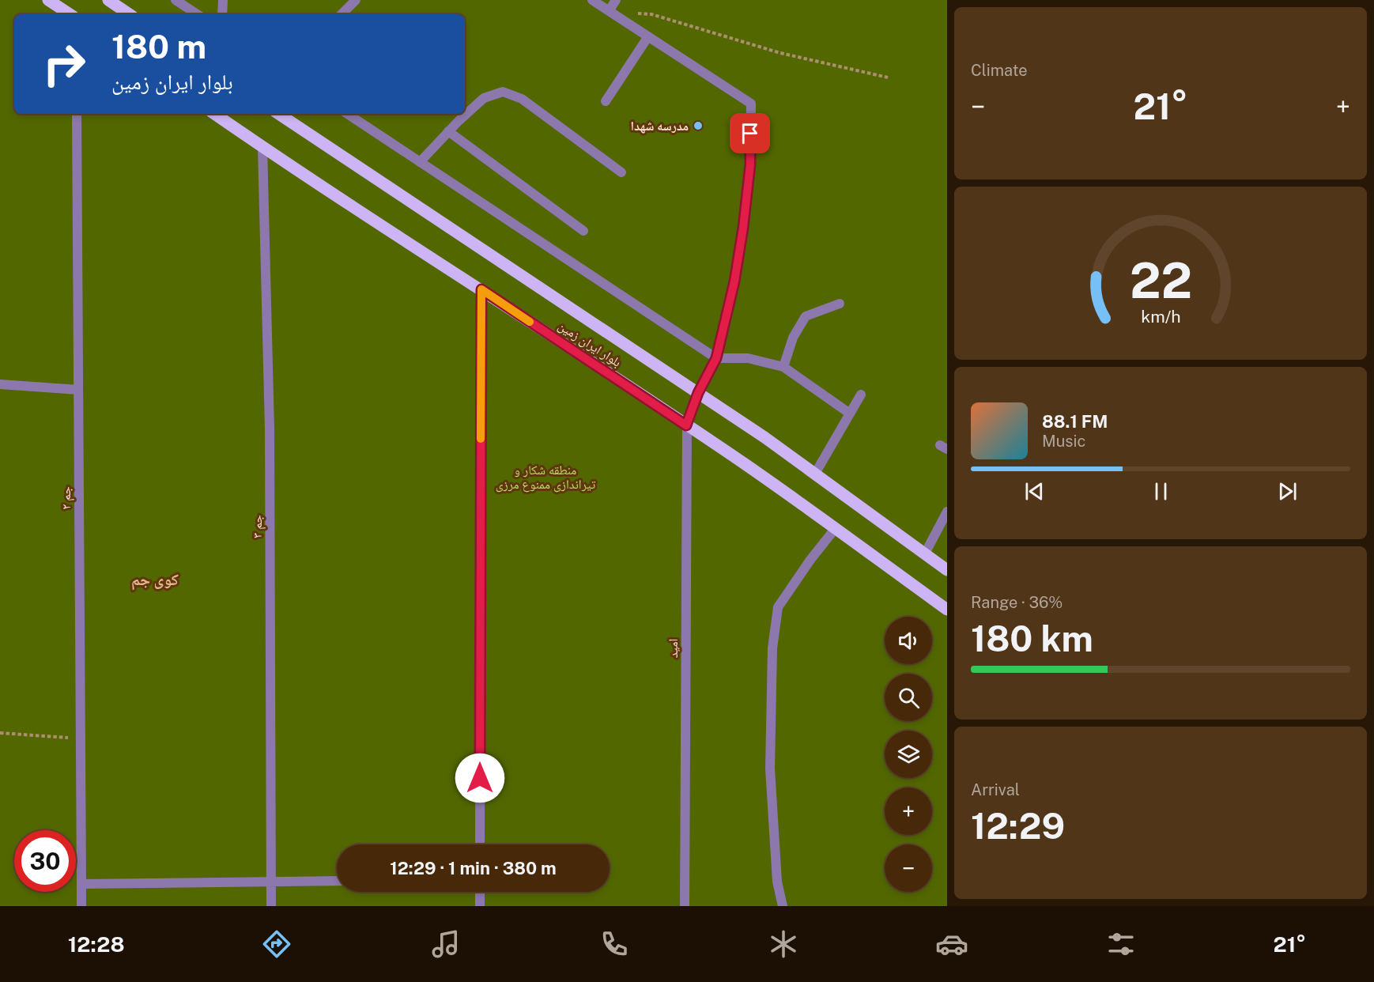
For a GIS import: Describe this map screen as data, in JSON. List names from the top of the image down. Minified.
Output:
{"streets":{"main road":["بلوار ایران زمین"],"street":["جم ۲","جم ۳","امید"]},"crossings":[["بلوار ایران زمین","جم ۳"],["بلوار ایران زمین","امید"]],"districts":["کوی جم"],"parks":["منطقه شکار و تیراندازی ممنوع مرزی"],"places":["مدرسه شهدا"],"page":{"tile":["Climate",["Range · 36%","180 km"],["Arrival","12:29"]],"turn":["180 m","بلوار ایران زمین"],"heat":["−","21°","+"],"song":["88.1 FM","Music"],"map_buttons":["+","−"],"limit":"30","trip":"12:29 · 1 min · 380 m","tabs":["12:28","21°"],"gauge":["22","km/h"]}}
